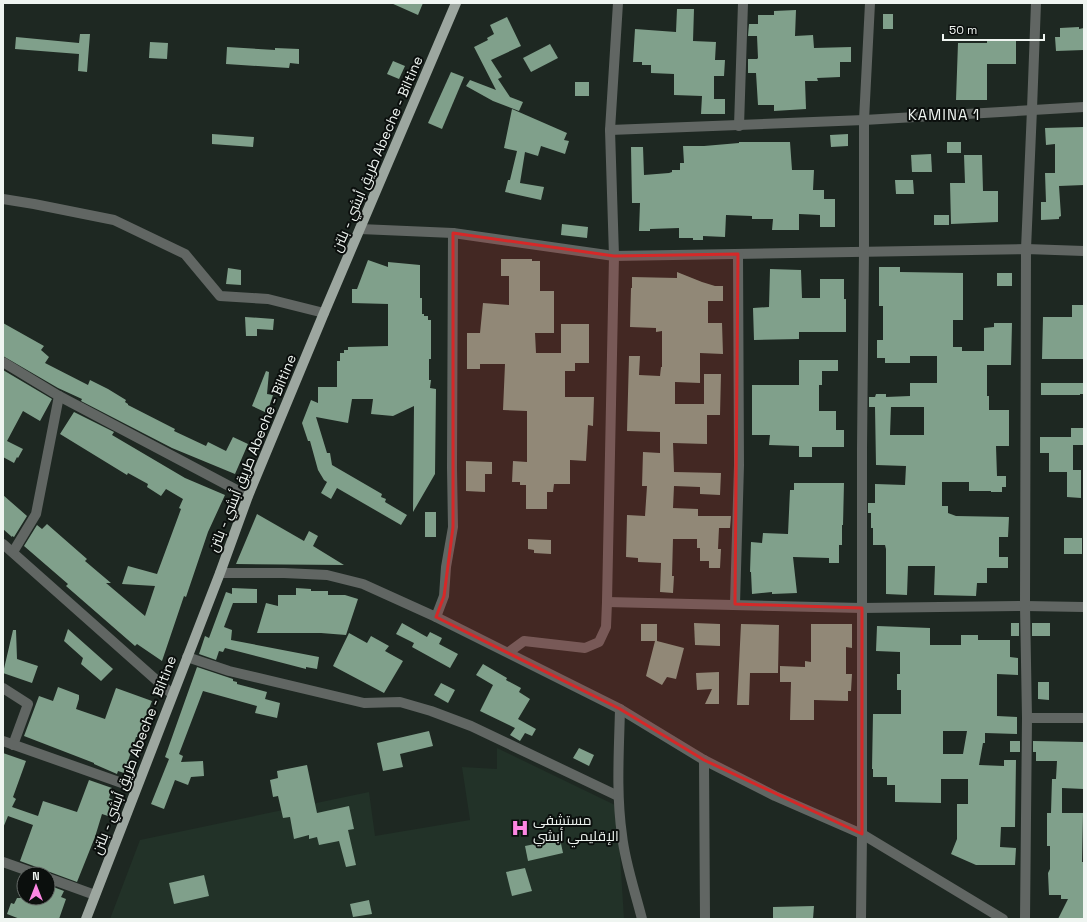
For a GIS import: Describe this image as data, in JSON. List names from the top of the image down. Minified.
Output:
{"streets":{"main road":["طريق أبشي - بلتن Abeche - Biltine"]},"districts":["KAMINA 1"],"places":{"hospital":["مستشفى الإقليمي أبشي"]},"scale_bar":"50 m","north":"top"}
